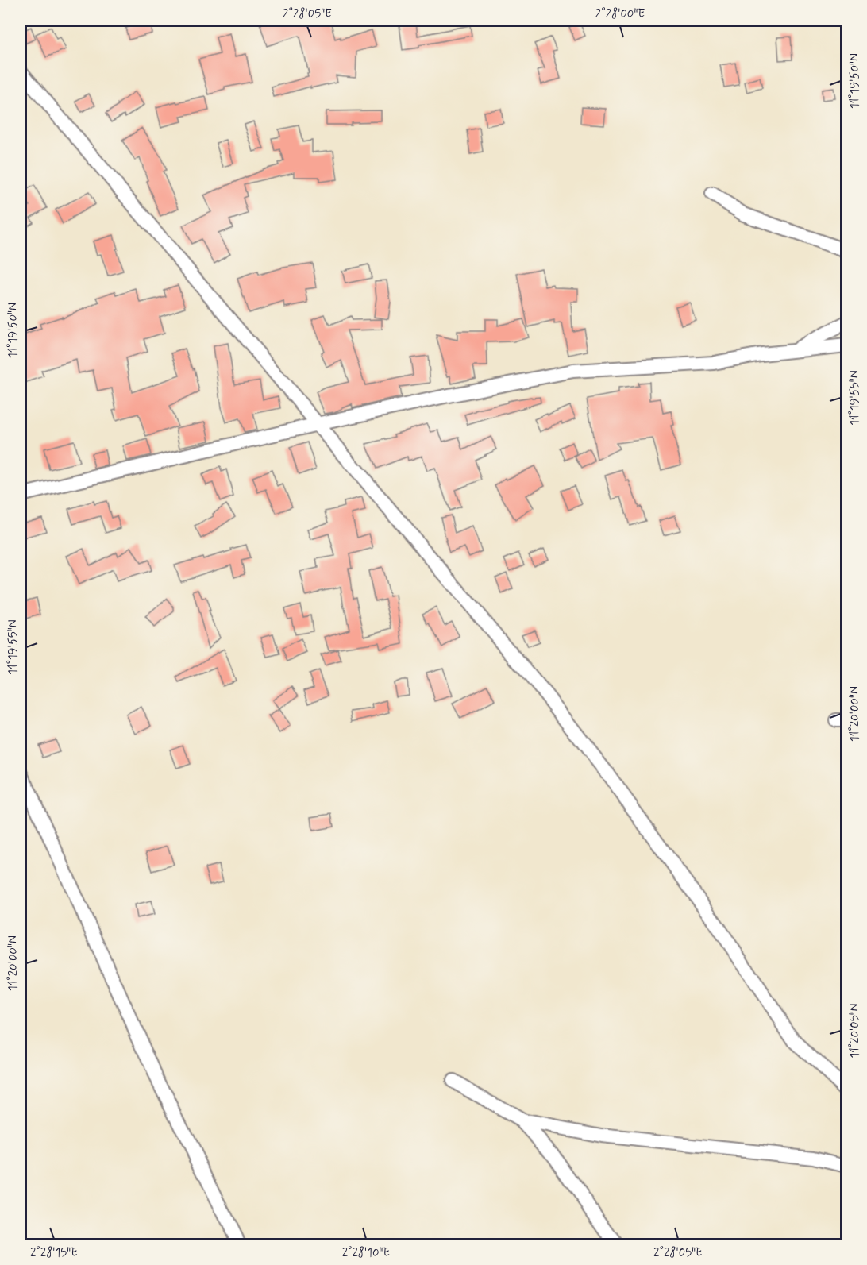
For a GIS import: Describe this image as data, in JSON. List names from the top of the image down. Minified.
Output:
{"coordinates":["2°28'05\"E","2°28'00\"E","11°19'50\"N","11°19'55\"N","11°20'00\"N","11°20'05\"N","2°28'15\"E","2°28'10\"E"]}
